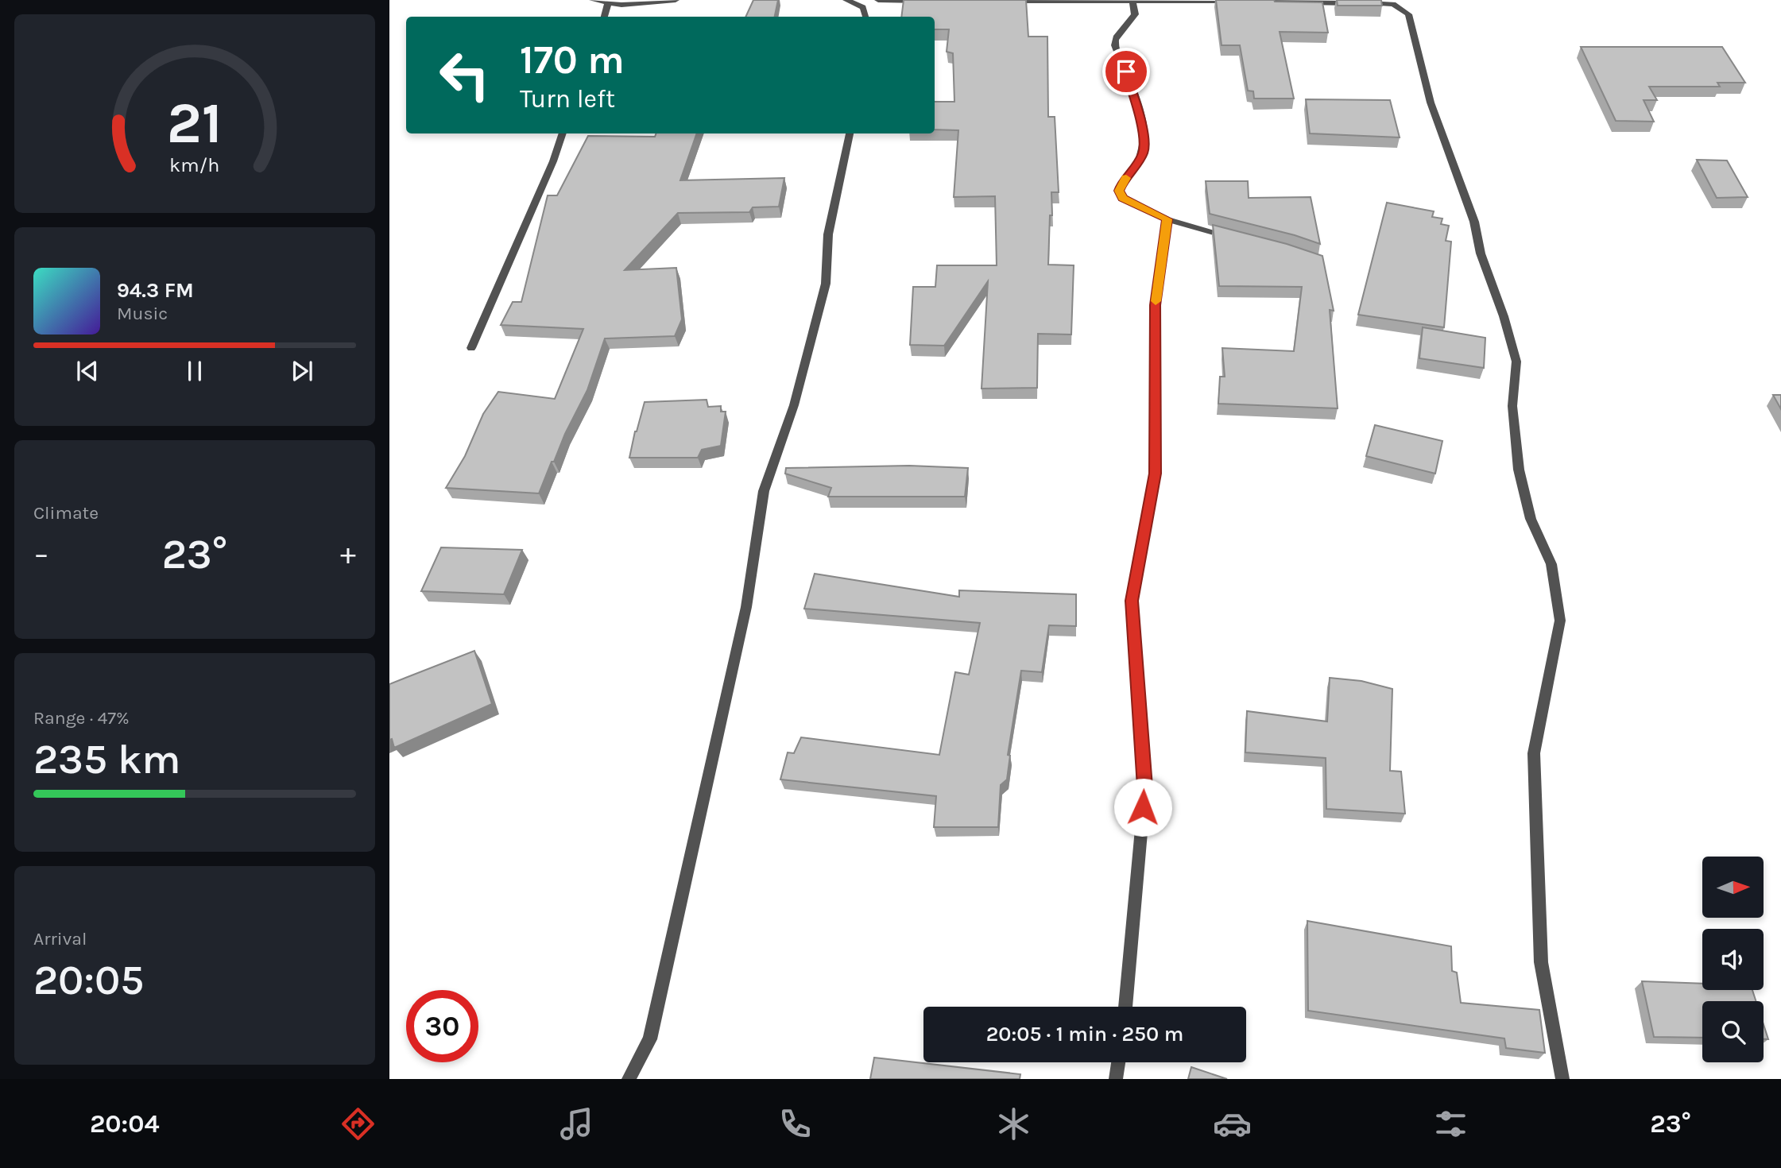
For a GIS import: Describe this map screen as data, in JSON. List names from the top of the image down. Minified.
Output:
{"north":"right","page":{"turn":["170 m","Turn left"],"song":["94.3 FM","Music"],"tile":["Climate",["Range · 47%","235 km"],["Arrival","20:05"]],"heat":["−","23°","+"],"limit":"30","trip":"20:05 · 1 min · 250 m","tabs":["20:04","23°"],"gauge":["21","km/h"]}}
